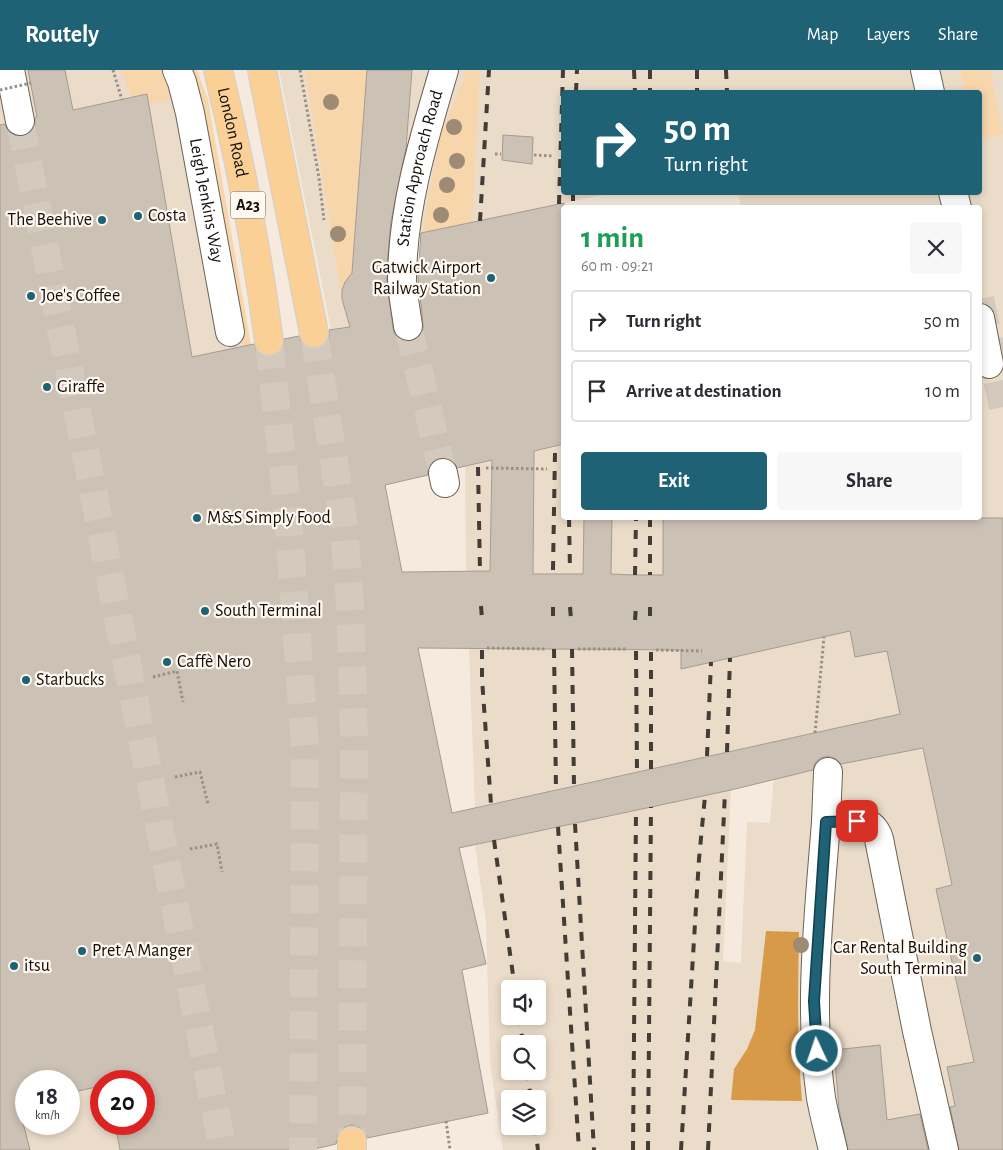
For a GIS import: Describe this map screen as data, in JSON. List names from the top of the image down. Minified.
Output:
{"streets":{"main road":["London Road","A23"],"street":["Station Approach Road","Leigh Jenkins Way"]},"places":["Costa","The Beehive","Gatwick Airport Railway Station","Joe's Coffee","Giraffe","M&S Simply Food","South Terminal","Caffè Nero","Starbucks","Pret A Manger","Car Rental Building South Terminal","itsu"],"page":{"header":"Routely","nav":["Map","Layers","Share"],"turn":["50 m","Turn right"],"heading":["1 min","60 m · 09:21"],"list":[{"name":"Turn right","value":"50 m"},{"name":"Arrive at destination","value":"10 m"}],"buttons":["Exit","Share"],"speed":"18 km/h","limit":"20"}}
